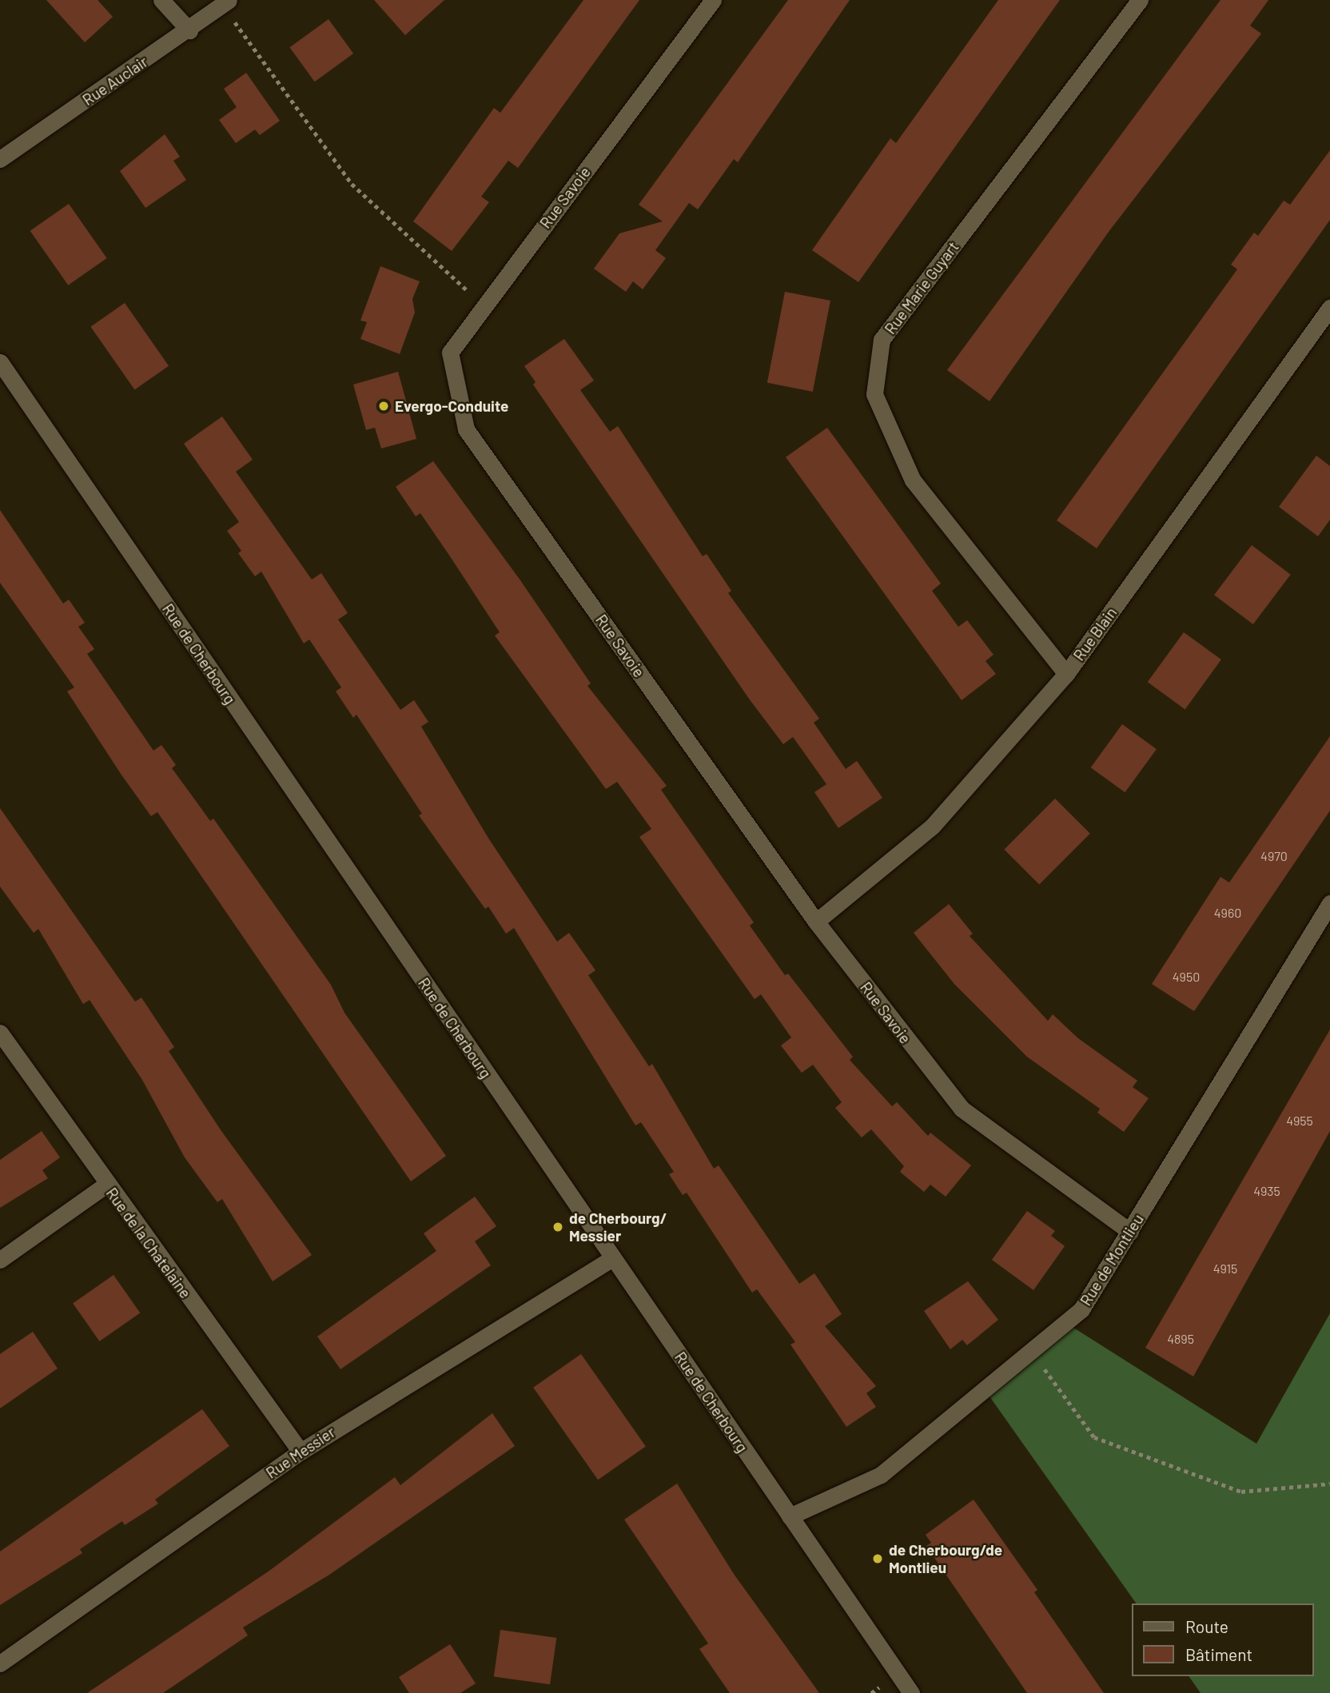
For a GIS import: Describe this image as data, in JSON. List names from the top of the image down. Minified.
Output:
{"streets":{"street":["Rue Auclair","Rue Savoie","Rue Marie Guyart","Rue Blain","Rue de Cherbourg","Rue de la Chatelaine","Rue de Montlieu","Rue Messier"]},"crossings":[["Rue Savoie","Rue Blain"],["Rue Savoie","Rue de Montlieu"],["Rue Marie Guyart","Rue Blain"],["Rue de Cherbourg","Rue de Montlieu"],["Rue de Cherbourg","Rue Messier"],["Rue de la Chatelaine","Rue Messier"]],"places":["Evergo-Conduite","de Cherbourg/ Messier","de Cherbourg/de Montlieu"],"house_numbers":["4970","4960","4950","4955","4935","4915","4895"],"legend":["Route","Bâtiment"]}
